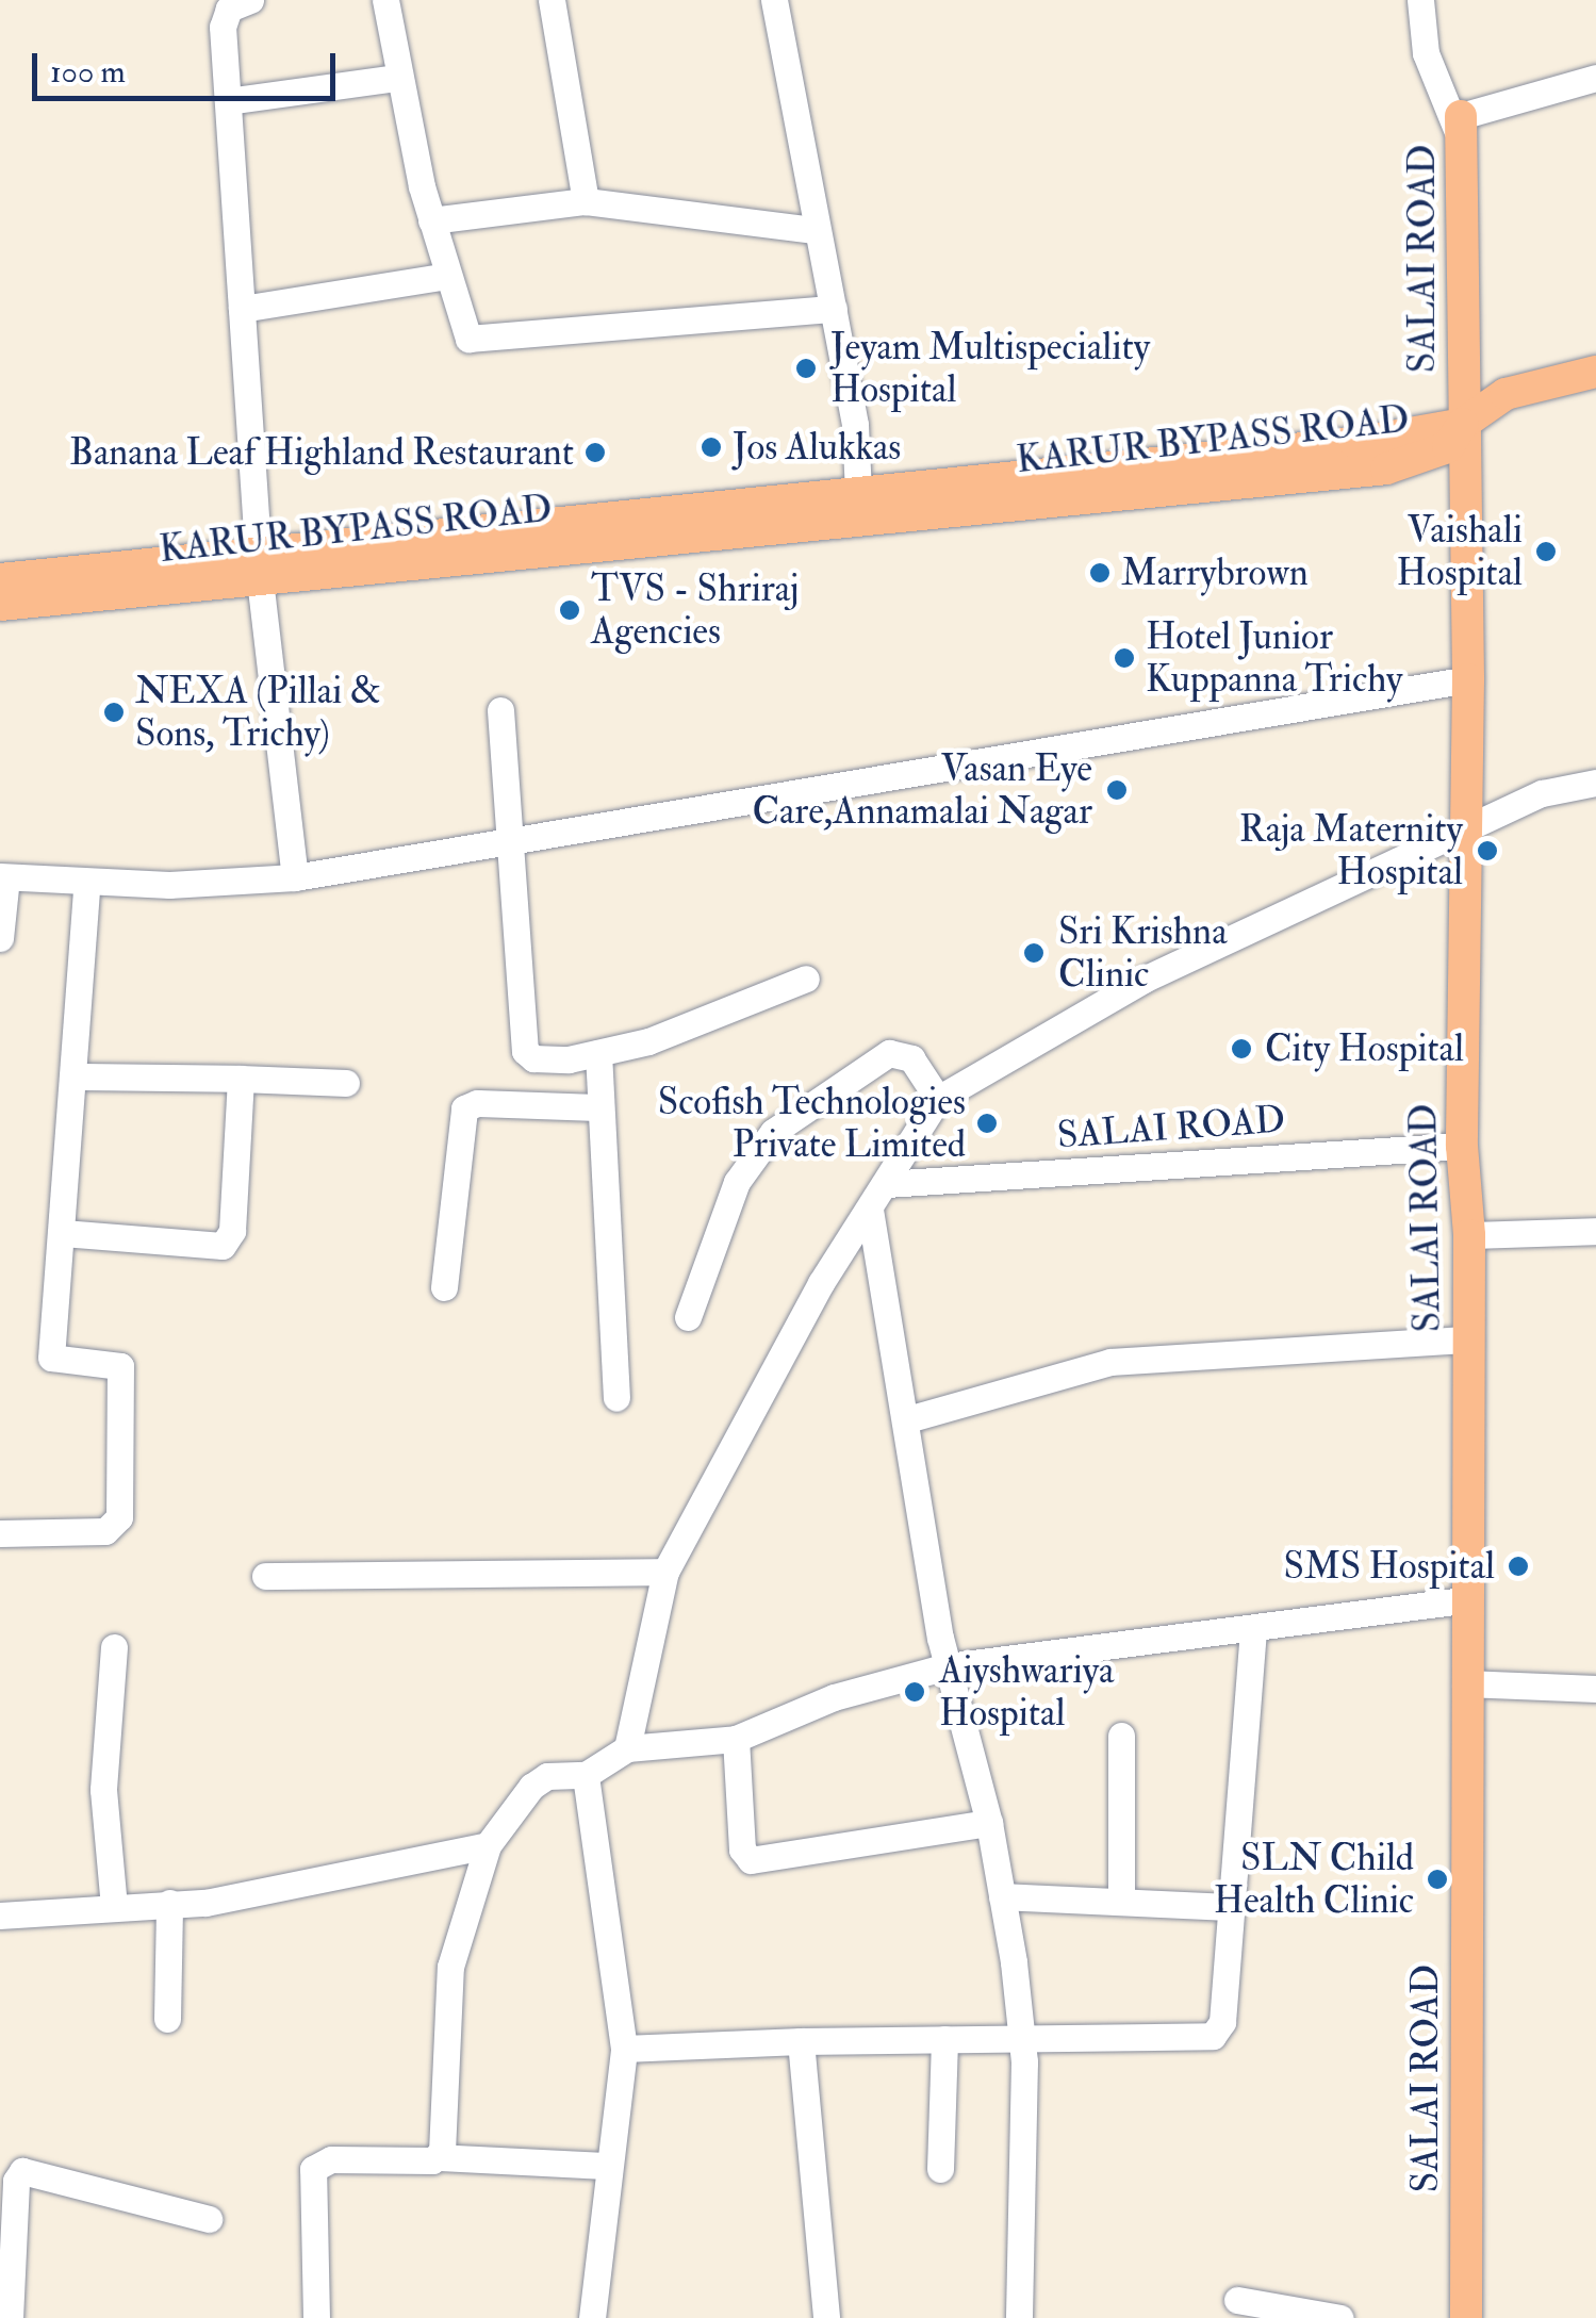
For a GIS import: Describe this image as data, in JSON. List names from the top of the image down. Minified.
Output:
{"streets":{"main road":["SALAI ROAD","KARUR BYPASS ROAD"]},"crossings":[["SALAI ROAD","KARUR BYPASS ROAD"]],"places":["Jeyam Multispeciality Hospital","Jos Alukkas","Banana Leaf Highland Restaurant","Vaishali Hospital","Marrybrown","TVS - Shriraj Agencies","Hotel Junior Kuppanna Trichy","NEXA (Pillai & Sons, Trichy)","Vasan Eye Care,Annamalai Nagar","Raja Maternity Hospital","Sri Krishna Clinic","City Hospital","Scofish Technologies Private Limited","SMS Hospital","Aiyshwariya Hospital","SLN Child Health Clinic"],"scale_bar":"100 m"}
